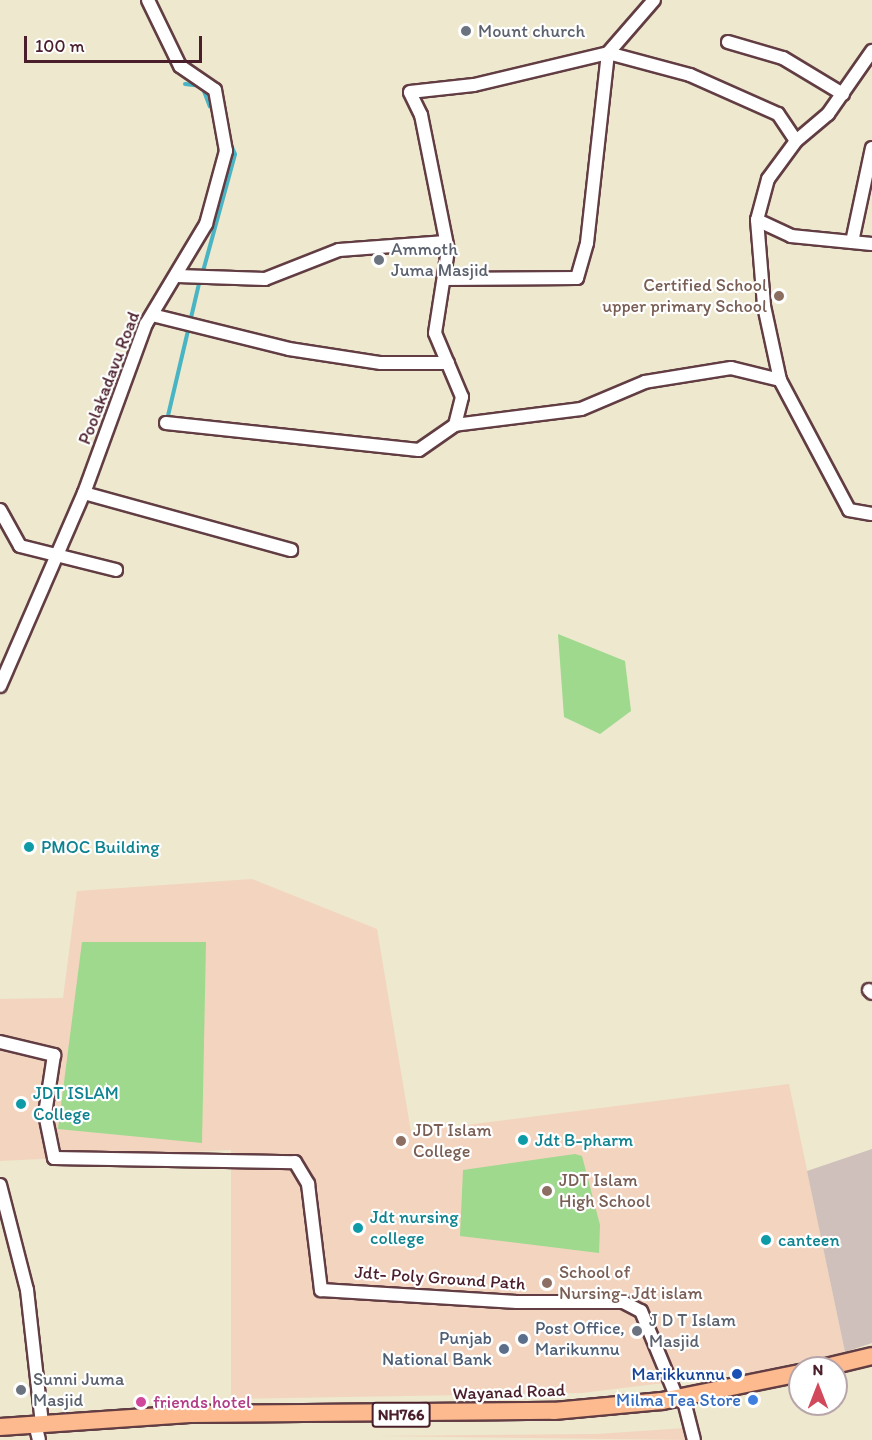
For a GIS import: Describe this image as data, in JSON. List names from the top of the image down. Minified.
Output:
{"streets":{"highway":["Wayanad Road","NH766"],"street":["Poolakadavu Road","Jdt- Poly Ground Path"]},"crossings":[["Jdt- Poly Ground Path","Wayanad Road"]],"places":["Mount church","Ammoth Juma Masjid","Certified School upper primary School","PMOC Building","JDT ISLAM College","Jdt B-pharm","JDT Islam College","JDT Islam High School","Jdt nursing college","canteen","School of Nursing- Jdt islam","J D T Islam Masjid","Post Office, Marikunnu","Punjab National Bank","Marikkunnu","Sunni Juma Masjid","Milma Tea Store","friends hotel"],"scale_bar":"100 m","north":"top"}
